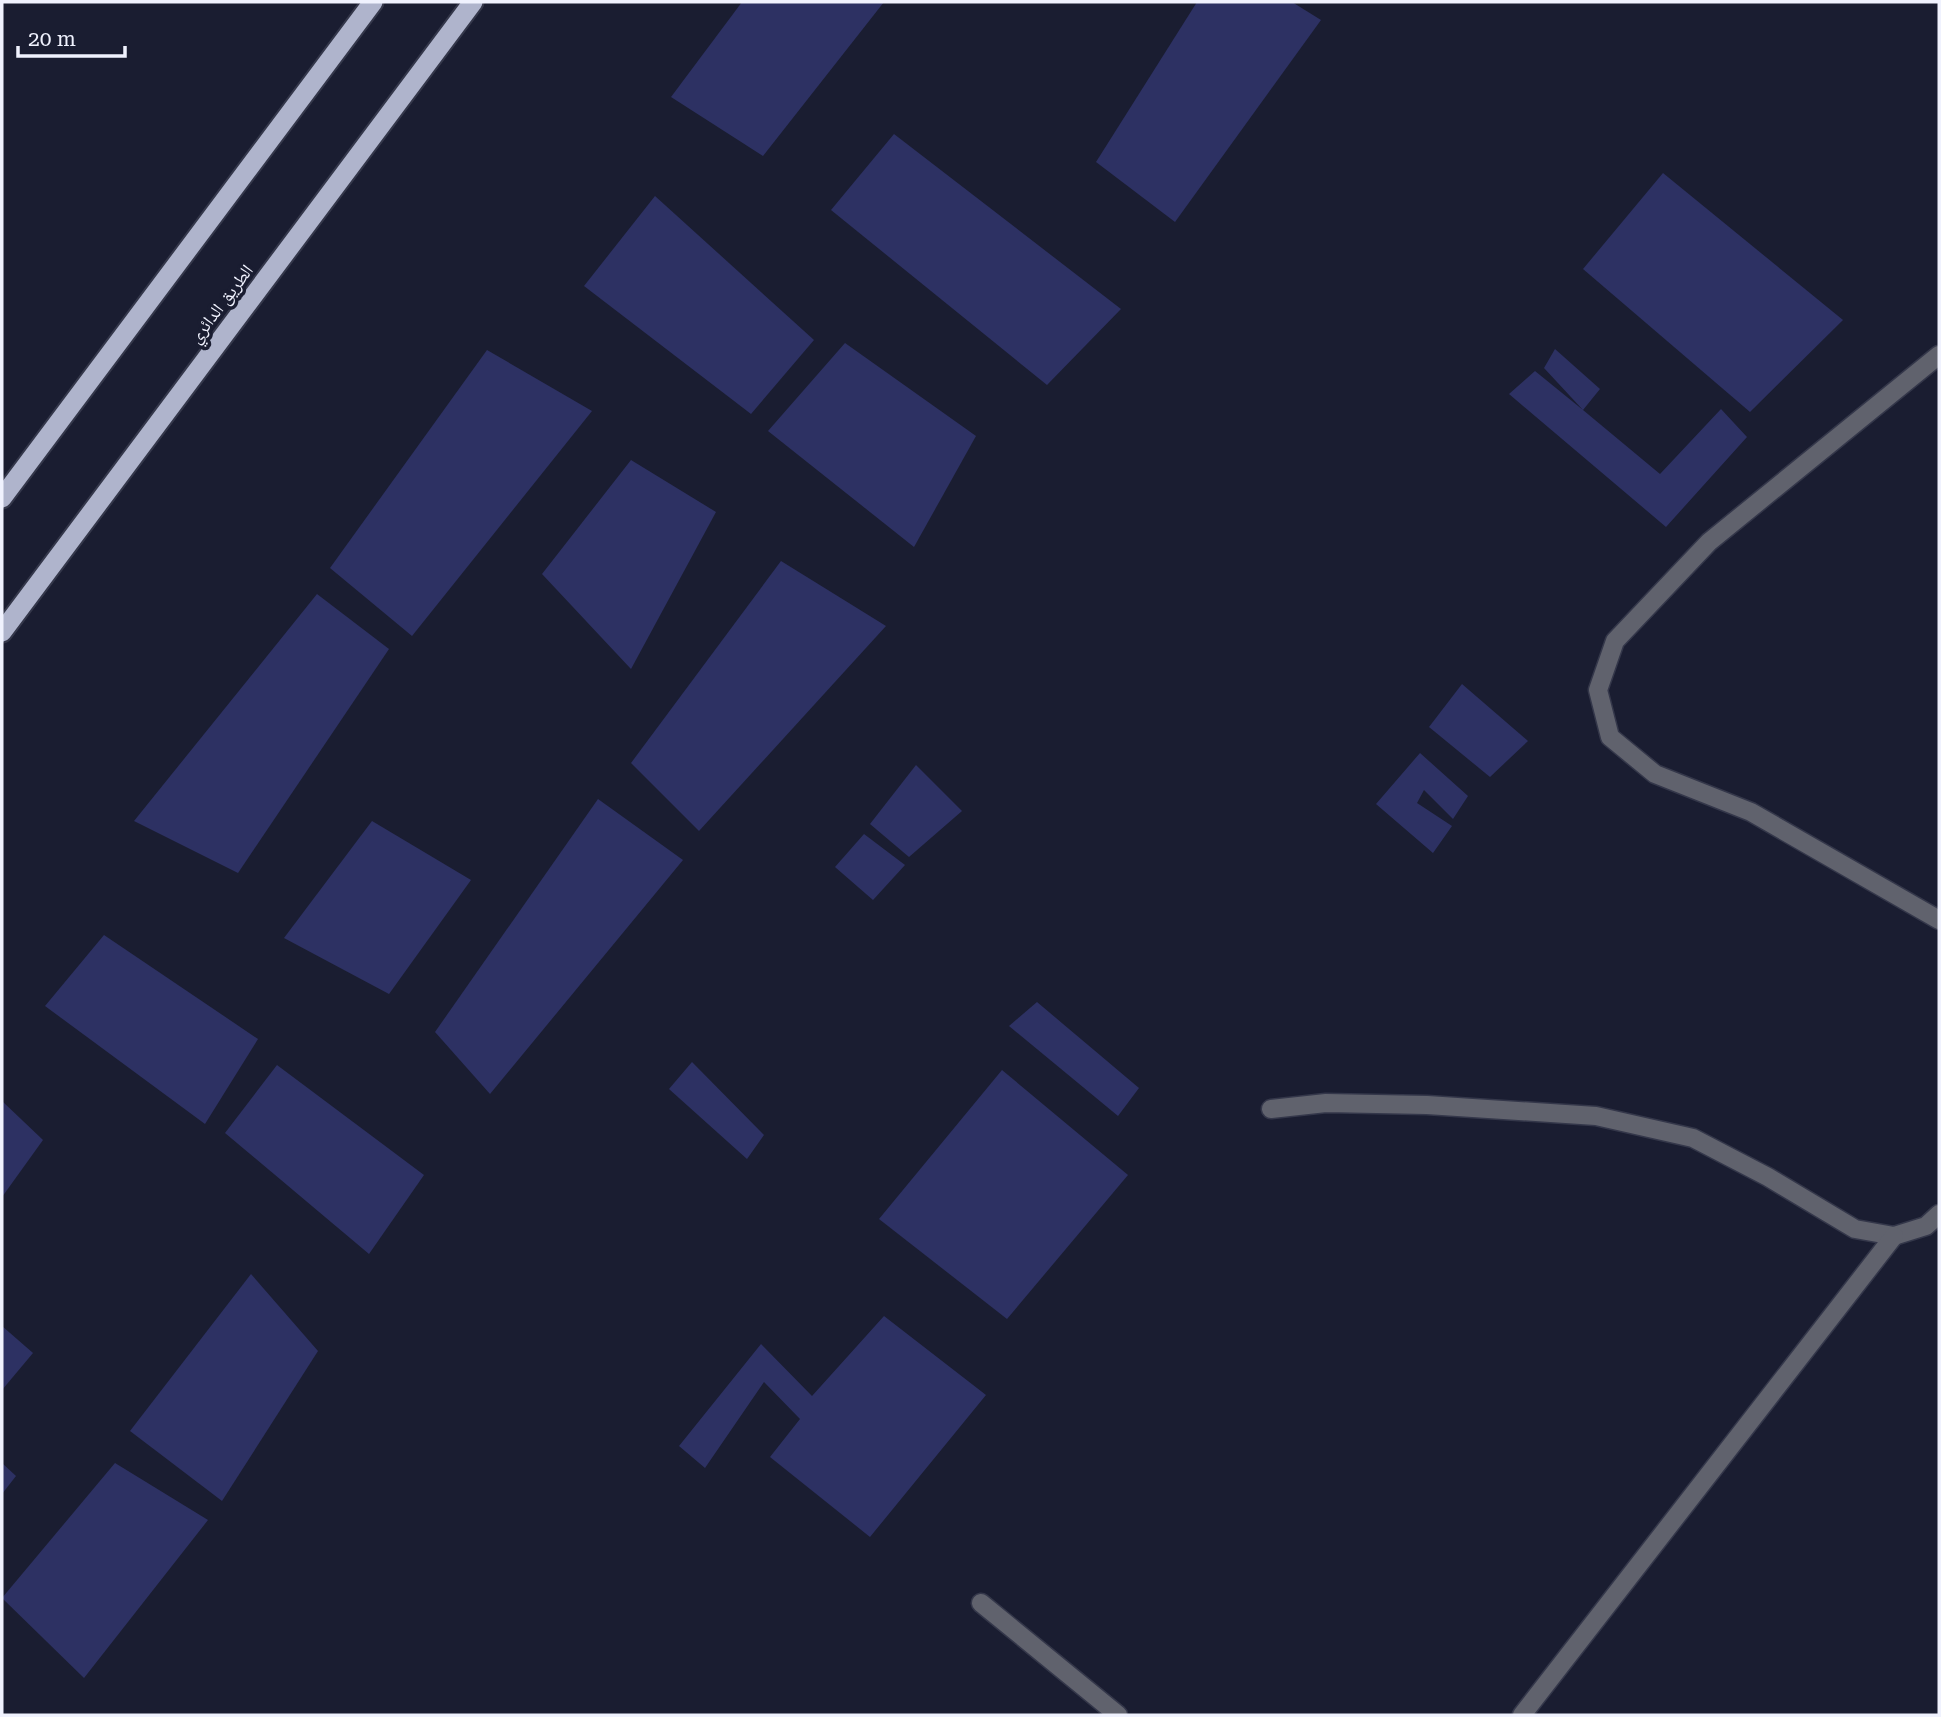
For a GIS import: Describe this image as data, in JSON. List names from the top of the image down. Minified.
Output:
{"streets":{"highway":["الطريق الدائري"]},"scale_bar":"20 m"}
